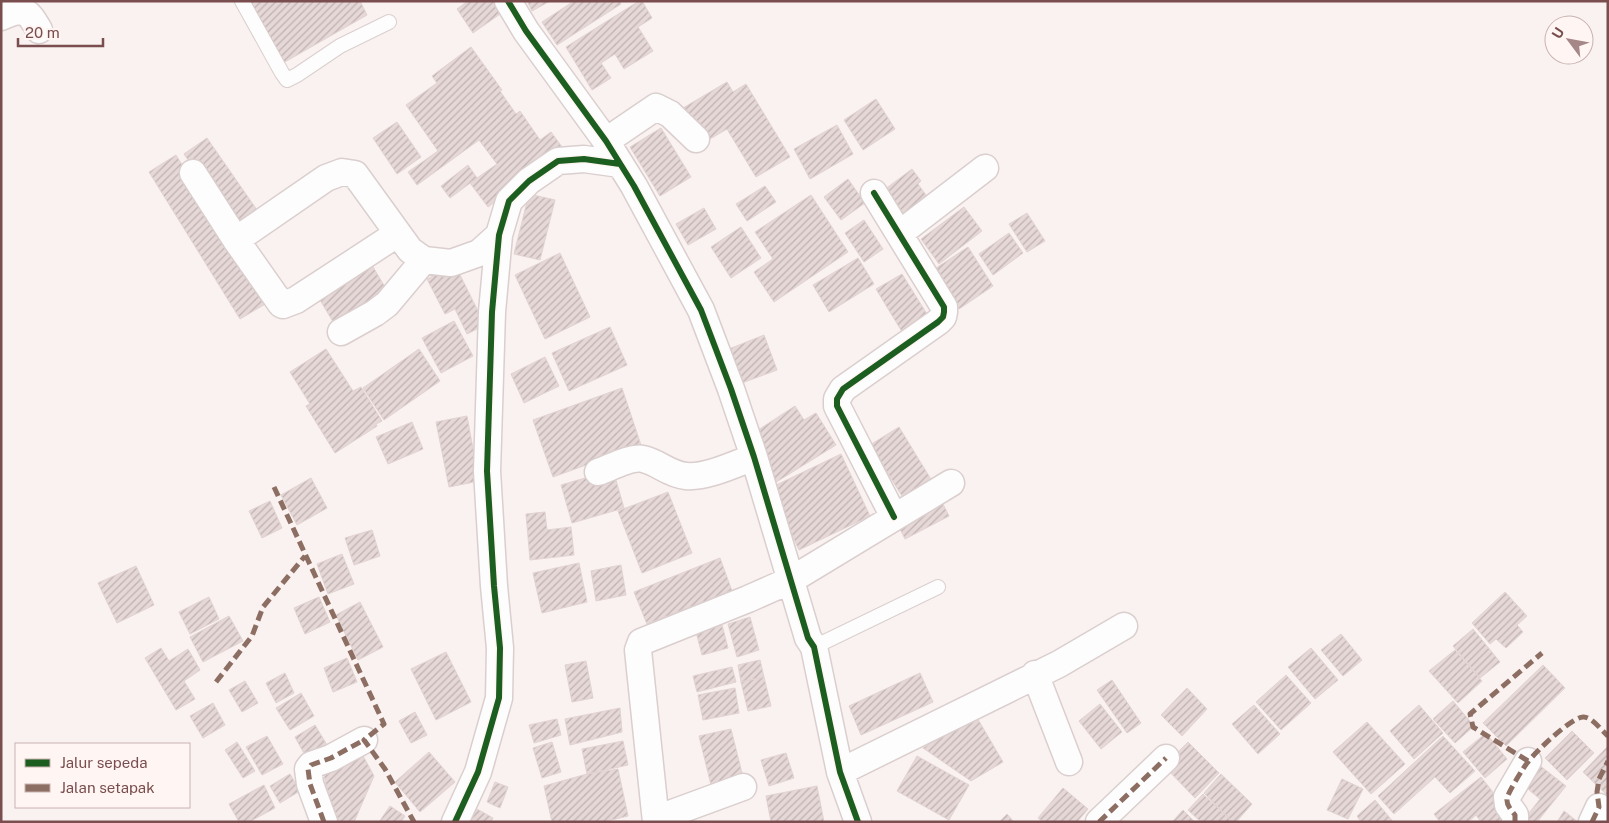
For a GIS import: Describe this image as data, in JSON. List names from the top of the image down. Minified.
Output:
{"legend":["Jalur sepeda","Jalan setapak"],"scale_bar":"20 m","north":"top left"}
